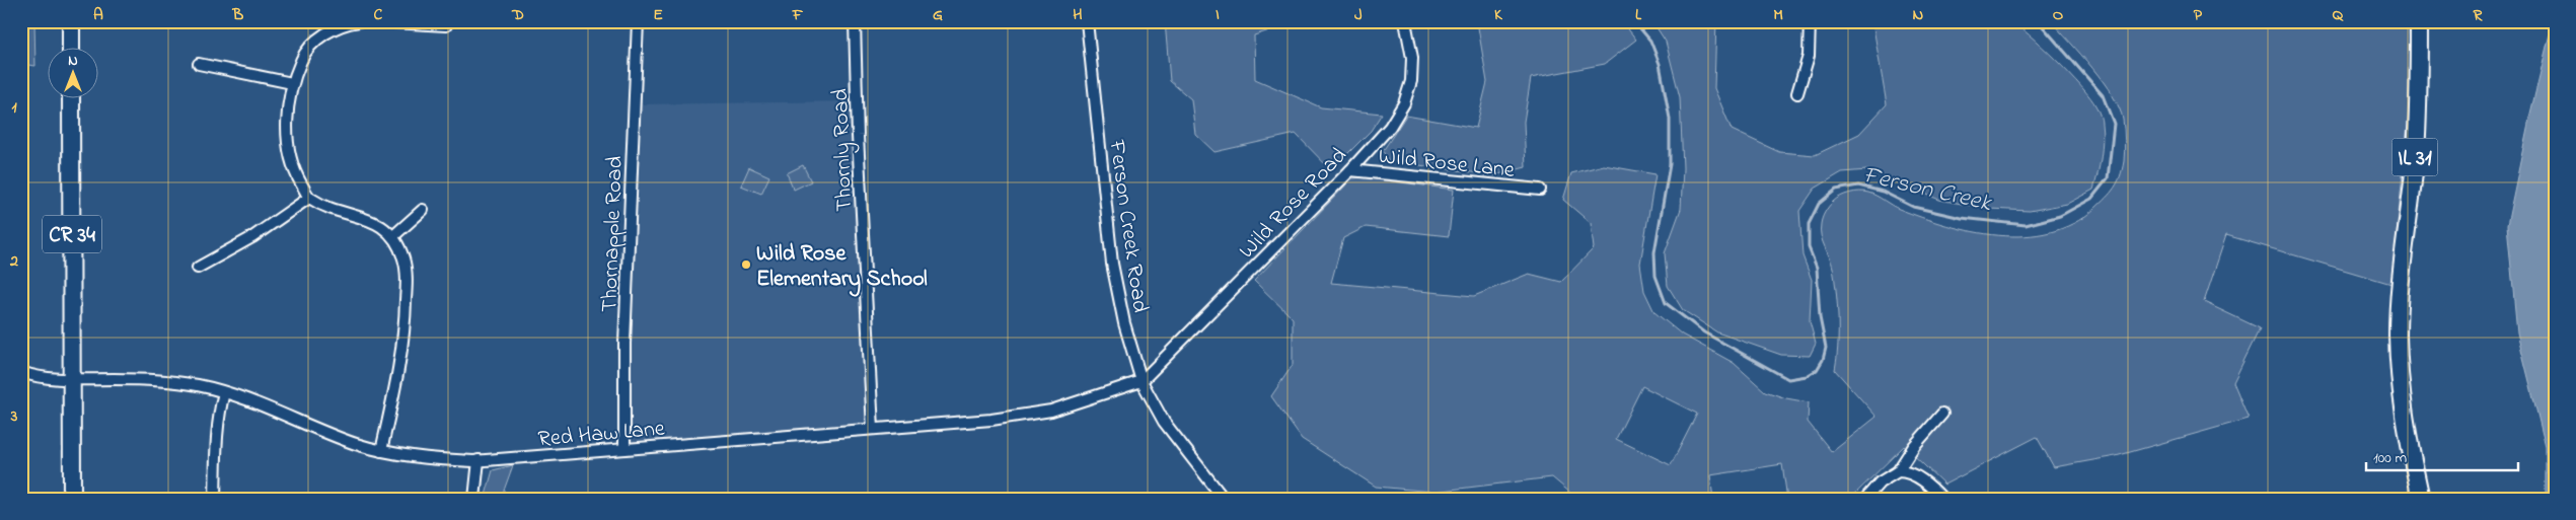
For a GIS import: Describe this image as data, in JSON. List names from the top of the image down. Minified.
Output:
{"streets":{"main road":["IL 31","CR 34"],"street":["Thornly Road","Wild Rose Lane","Wild Rose Road","Ferson Creek Road","Thornapple Road","Red Haw Lane"]},"crossings":[["Thornly Road","Red Haw Lane"],["Wild Rose Lane","Wild Rose Road"],["Wild Rose Road","Ferson Creek Road"],["Wild Rose Road","Red Haw Lane"],["Ferson Creek Road","Red Haw Lane"],["CR 34","Red Haw Lane"],["Thornapple Road","Red Haw Lane"]],"water":["Ferson Creek"],"places":["Wild Rose Elementary School"],"scale_bar":"100 m","north":"top","grid":{"columns":["A","B","C","D","E","F","G","H","I","J","K","L","M","N","O","P","Q","R"],"rows":["1","2","3"]}}
